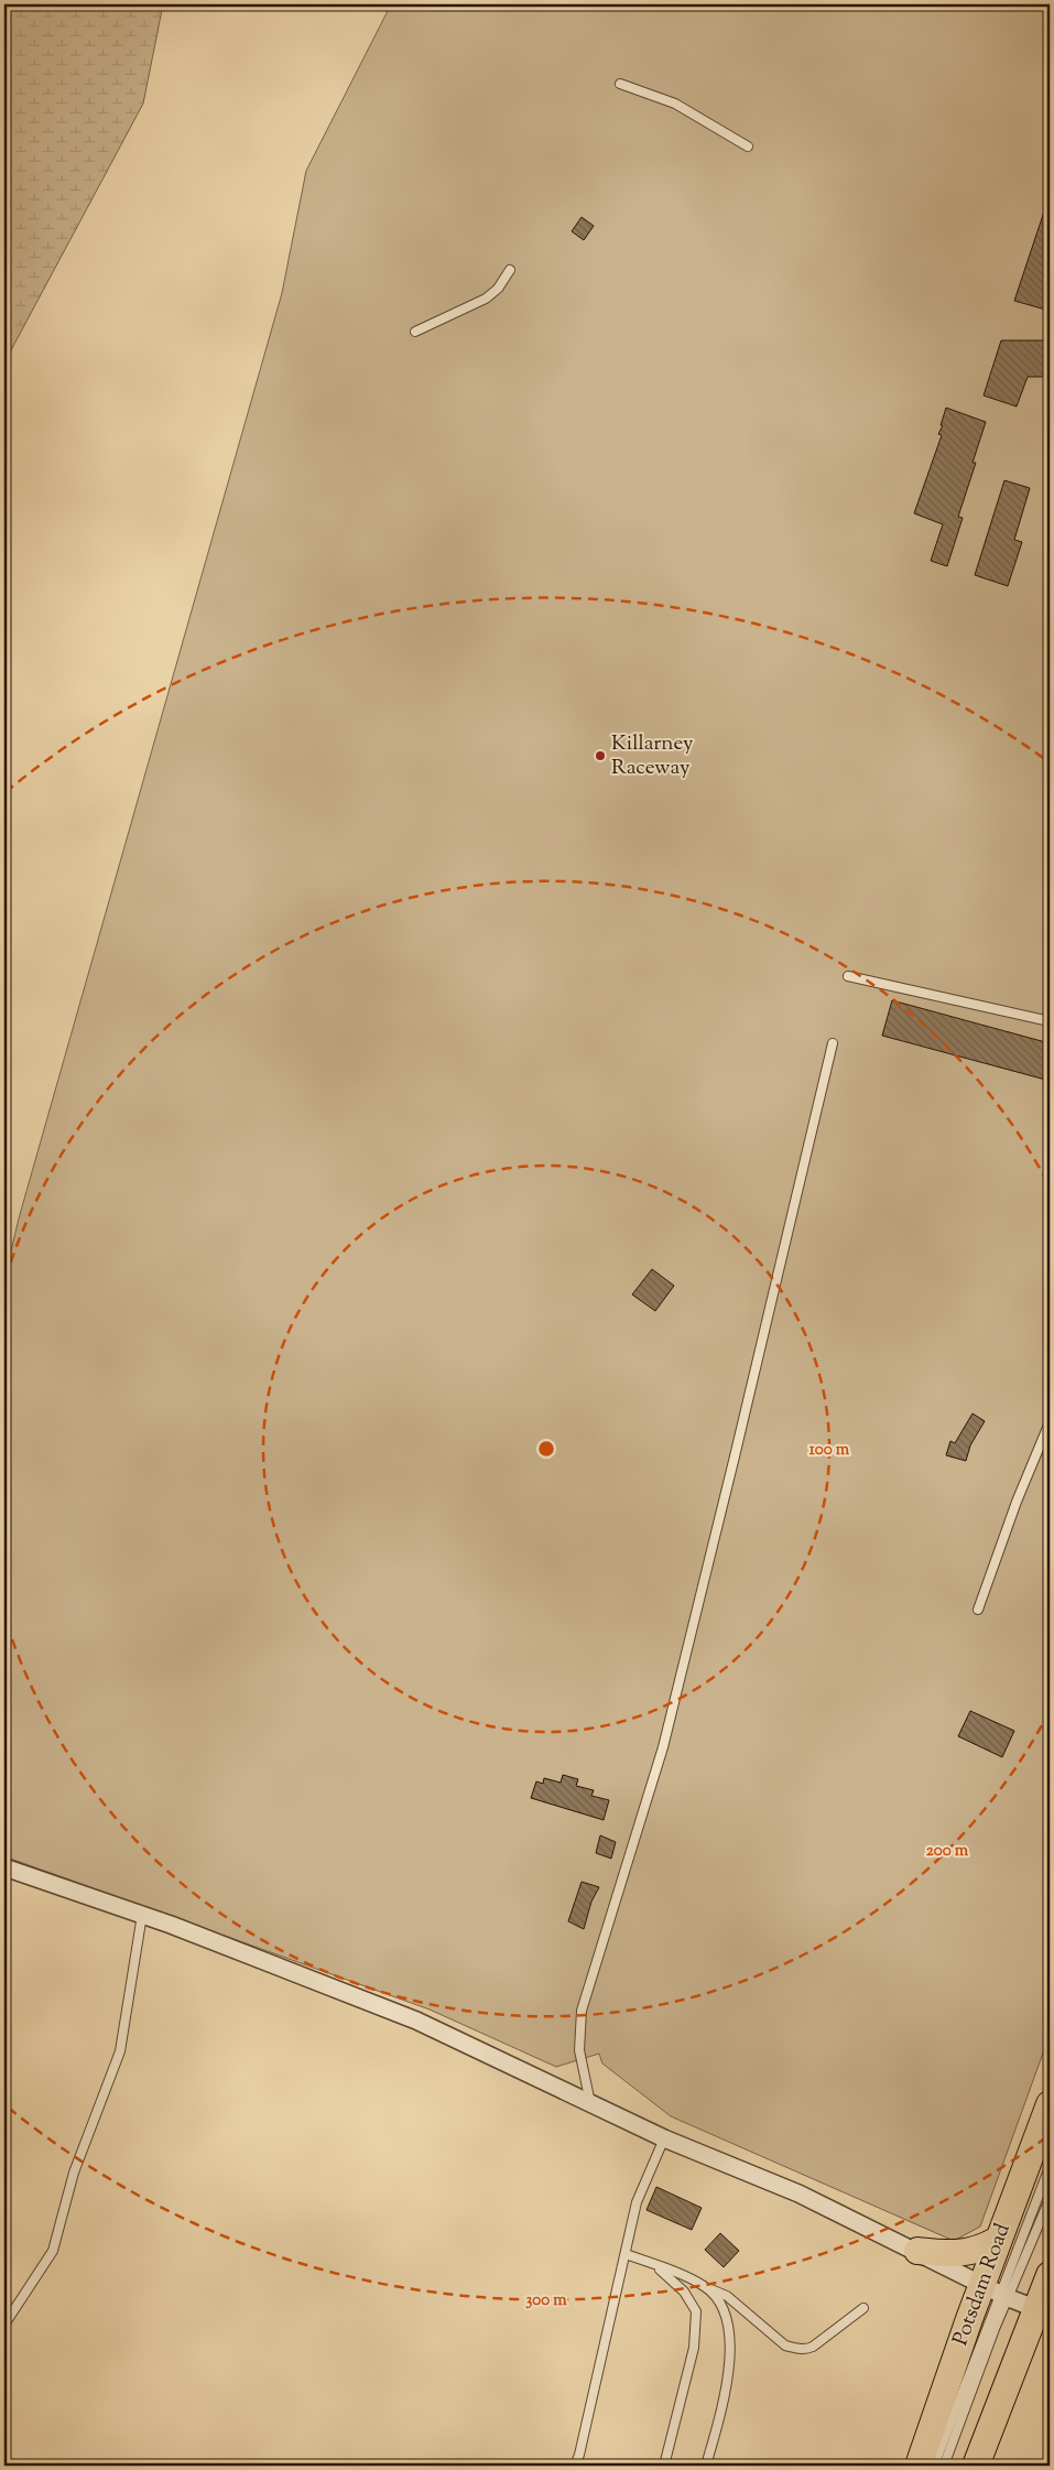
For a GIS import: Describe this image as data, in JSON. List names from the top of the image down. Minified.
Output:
{"streets":{"main road":["Potsdam Road"]},"places":["Killarney Raceway"],"rings":["100 m","200 m","300 m"]}
